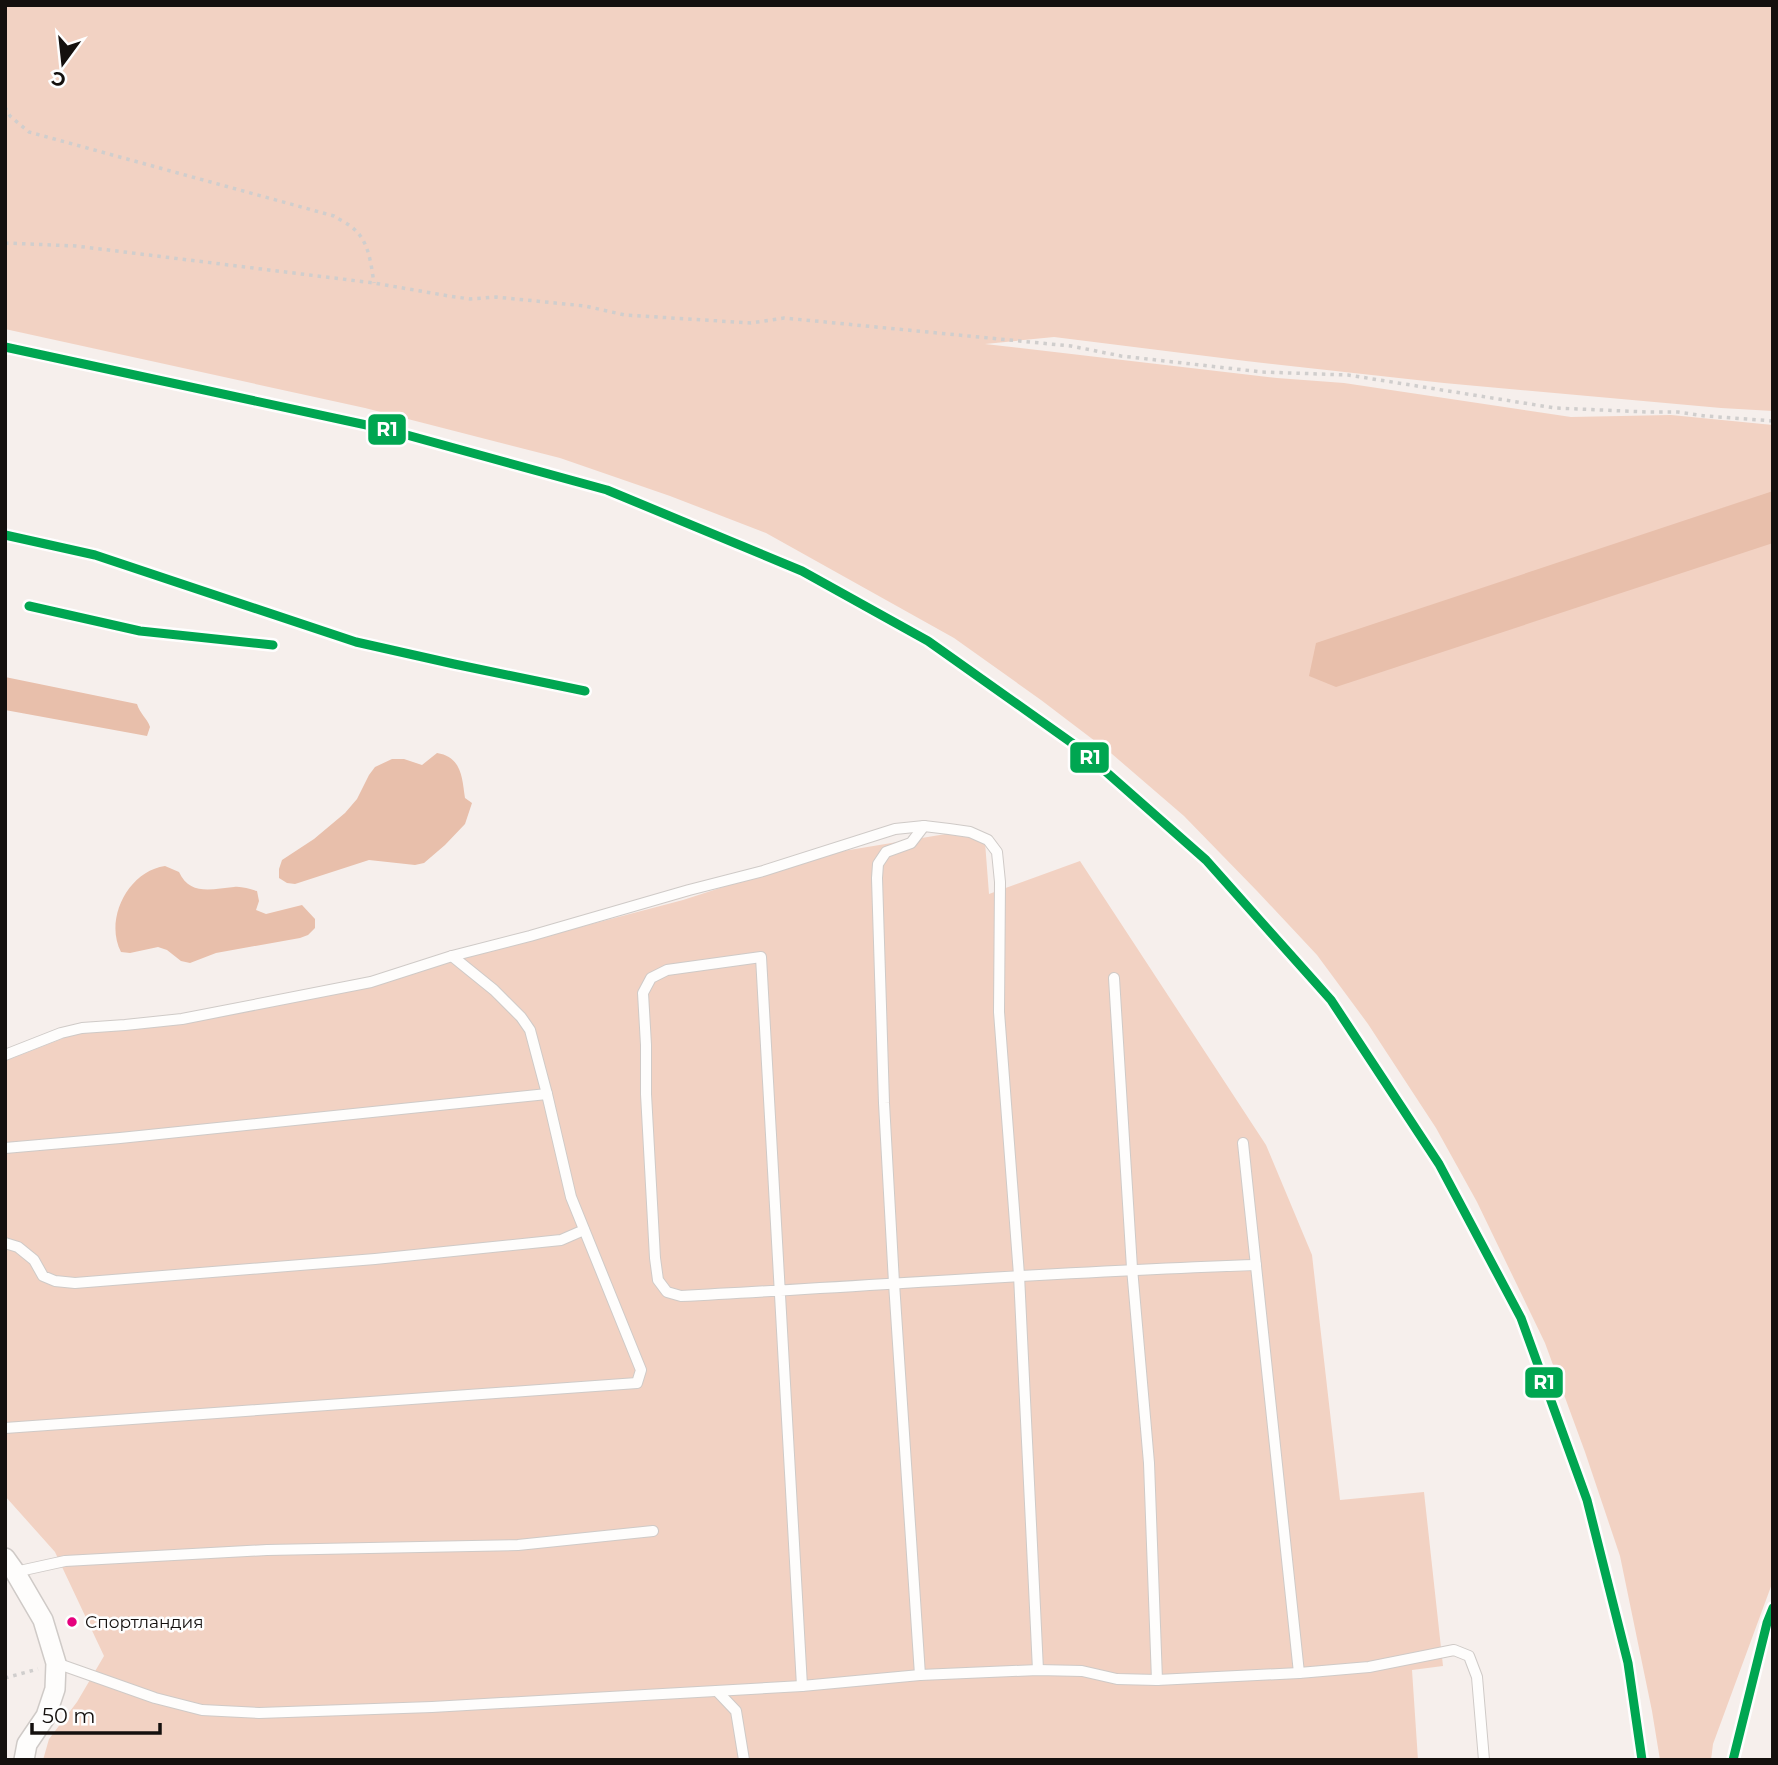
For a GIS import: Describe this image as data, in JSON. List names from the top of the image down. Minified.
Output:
{"places":["Спортландия"],"lines":["transit line R1"],"scale_bar":"50 m","north":"bottom"}
